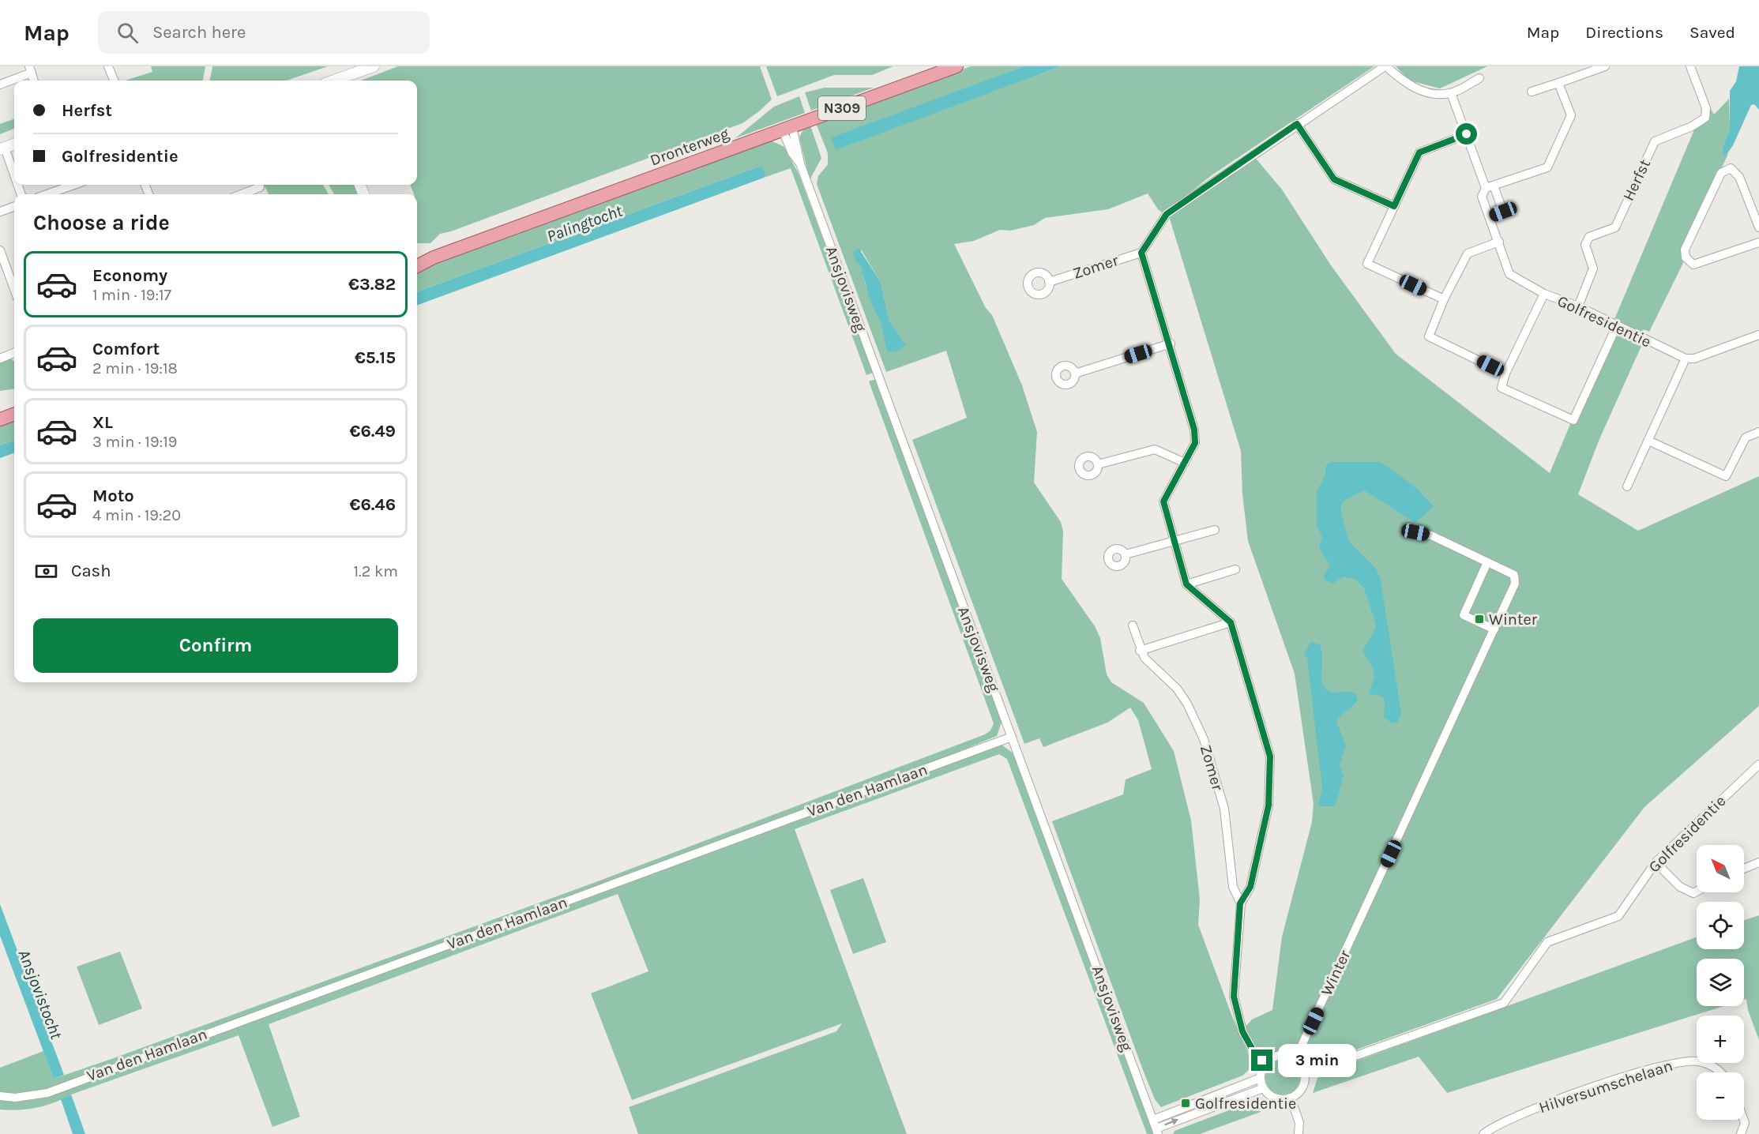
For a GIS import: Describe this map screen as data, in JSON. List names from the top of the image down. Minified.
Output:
{"streets":{"main road":["N309","Dronterweg"],"street":["Herfst","Zomer","Ansjovisweg","Golfresidentie","Van den Hamlaan","Winter","Hilversumschelaan"]},"crossings":[["Dronterweg","Ansjovisweg"],["Herfst","Golfresidentie"],["Ansjovisweg","Van den Hamlaan"],["Golfresidentie","Winter"]],"water":["Palingtocht","Ansjovistocht"],"places":{"transit":["Winter","Golfresidentie"]},"north":"top left","page":{"header":"Map","search":"Search here","nav":["Map","Directions","Saved"],"banner":["Herfst","Golfresidentie"],"heading":"Choose a ride","list":[{"name":"Economy","note":"1 min · 19:17","value":"€3.82"},{"name":"Comfort","note":"2 min · 19:18","value":"€5.15"},{"name":"XL","note":"3 min · 19:19","value":"€6.49"},{"name":"Moto","note":"4 min · 19:20","value":"€6.46"}],"pay":["Cash","1.2 km"],"buttons":"Confirm","map_buttons":["+","−"],"bubble":"3 min"}}
